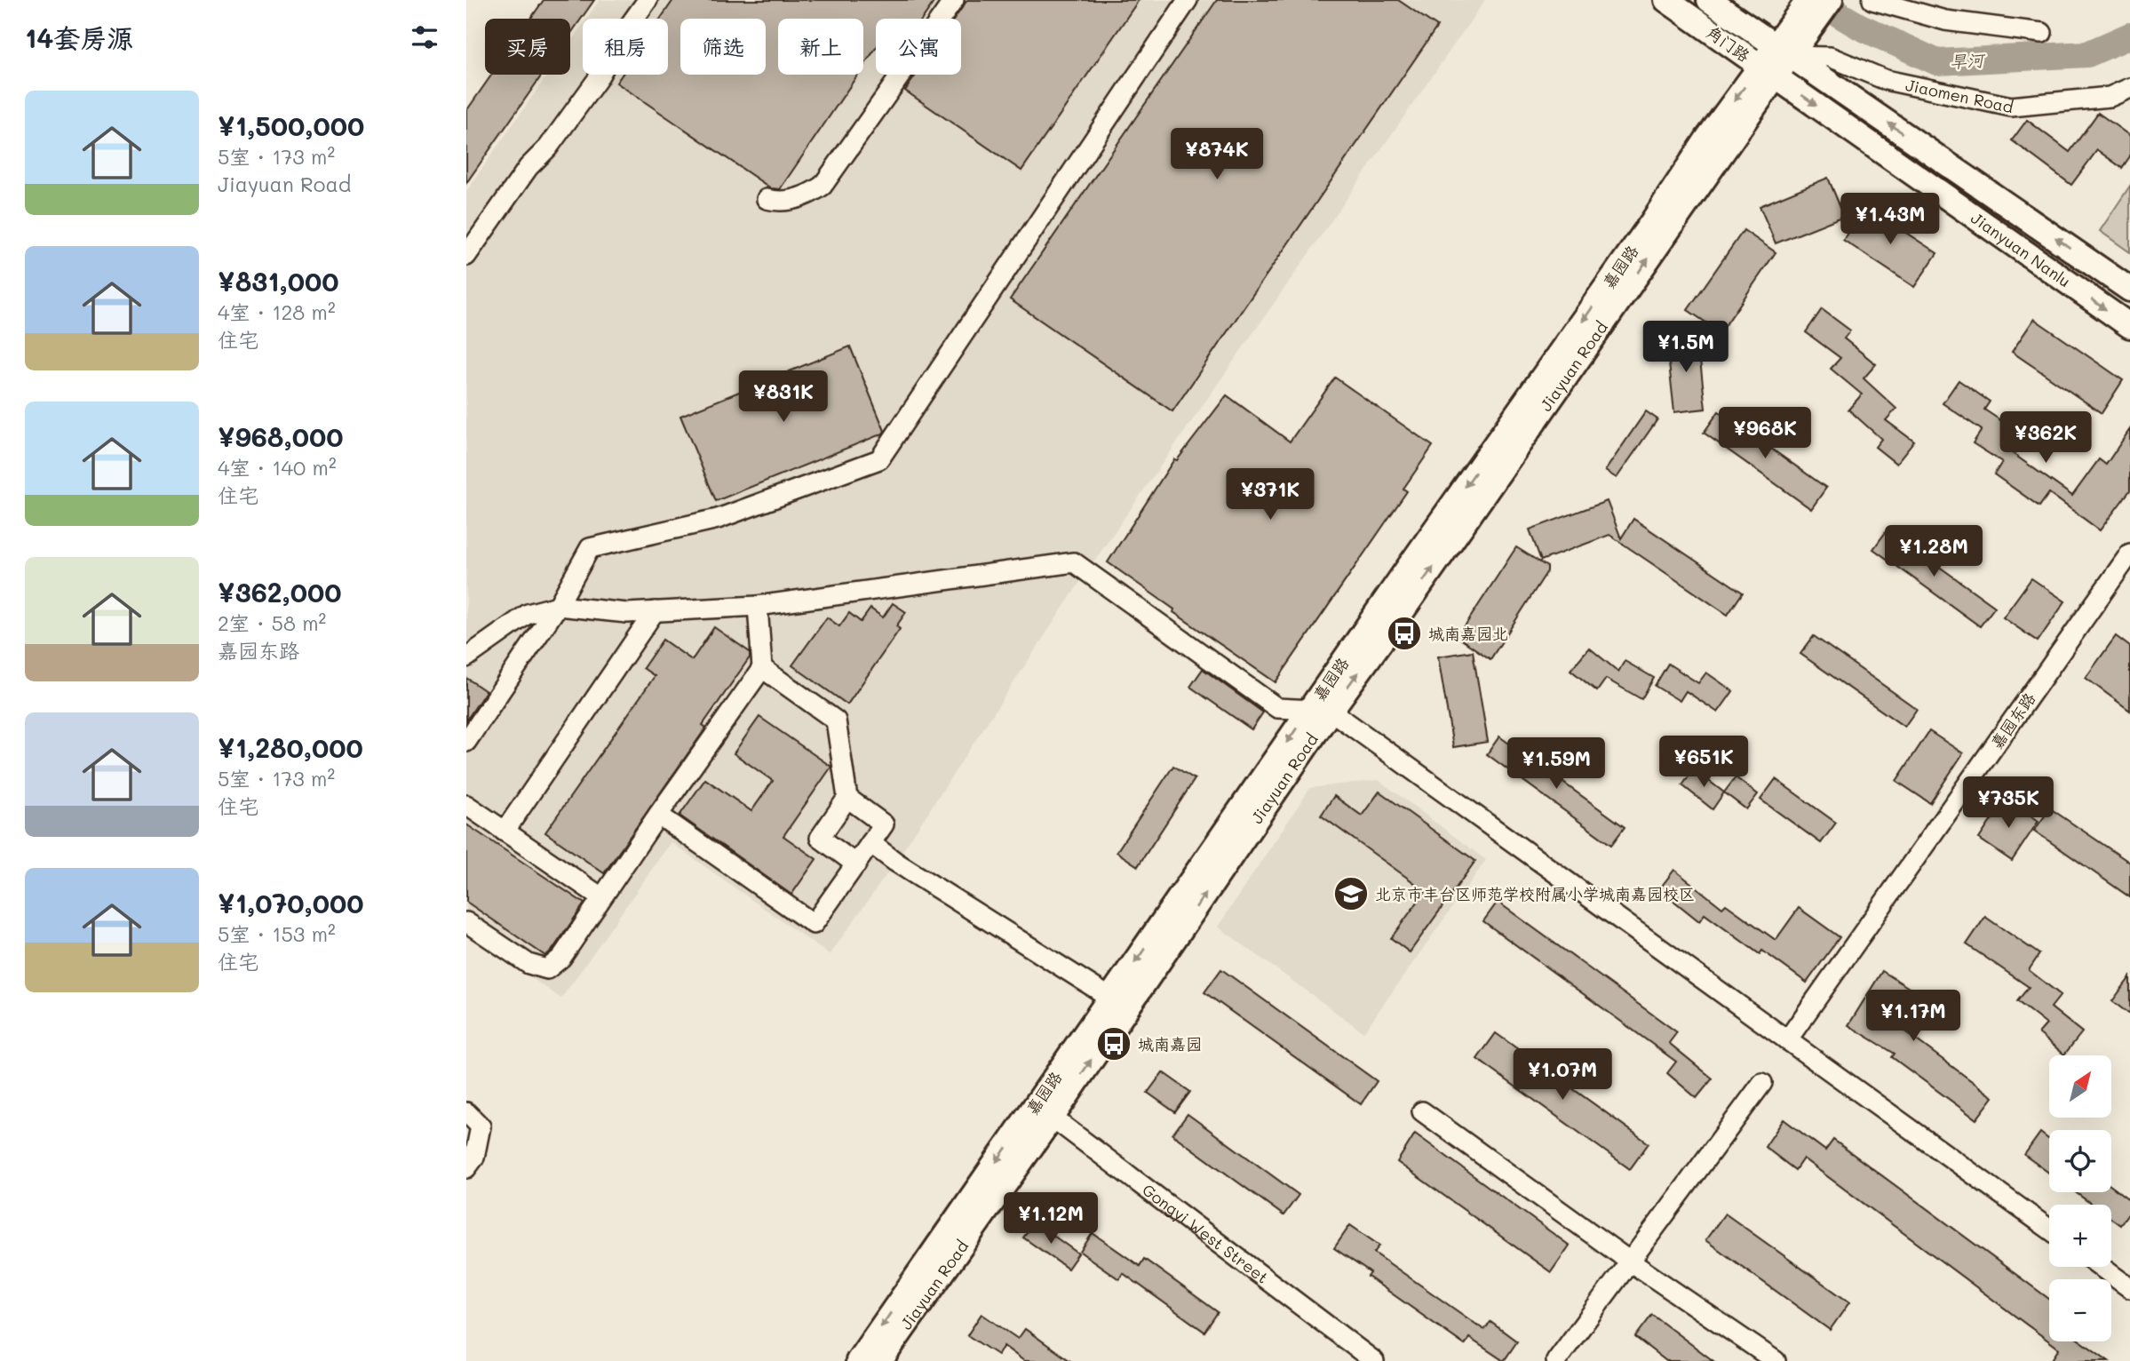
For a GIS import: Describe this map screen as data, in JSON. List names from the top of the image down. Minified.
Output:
{"streets":{"main road":["角门路","Jianyuan Nanlu","嘉园路","Jiayuan Road"],"street":["Jiaomen Road","嘉园东路","Gongyi West Street"]},"crossings":[["角门路","Jiaomen Road"],["角门路","Jianyuan Nanlu"],["角门路","嘉园路"],["Jiaomen Road","Jianyuan Nanlu"],["Jiaomen Road","嘉园路"],["Jianyuan Nanlu","嘉园路"],["嘉园路","Jiayuan Road"],["嘉园路","Gongyi West Street"],["Jiayuan Road","Gongyi West Street"]],"water":["旱河"],"places":{"bus stop":["城南嘉园北","城南嘉园"],"school or university":["北京市丰台区师范学校附属小学城南嘉园校区"]},"north":"top right","page":{"heading":"14套房源","chip":["买房","租房","筛选","新上","公寓"],"list":[{"name":"¥1,500,000","note":"5室 · 173 m² · Jiayuan Road"},{"name":"¥831,000","note":"4室 · 128 m² · 住宅"},{"name":"¥968,000","note":"4室 · 140 m² · 住宅"},{"name":"¥362,000","note":"2室 · 58 m² · 嘉园东路"},{"name":"¥1,280,000","note":"5室 · 173 m² · 住宅"},{"name":"¥1,070,000","note":"5室 · 153 m² · 住宅"}],"price":["¥874K","¥1.43M","¥1.5M","¥831K","¥968K","¥362K","¥371K","¥1.28M","¥651K","¥1.59M","¥735K","¥1.17M","¥1.07M","¥1.12M"],"map_buttons":["+","−"]}}
